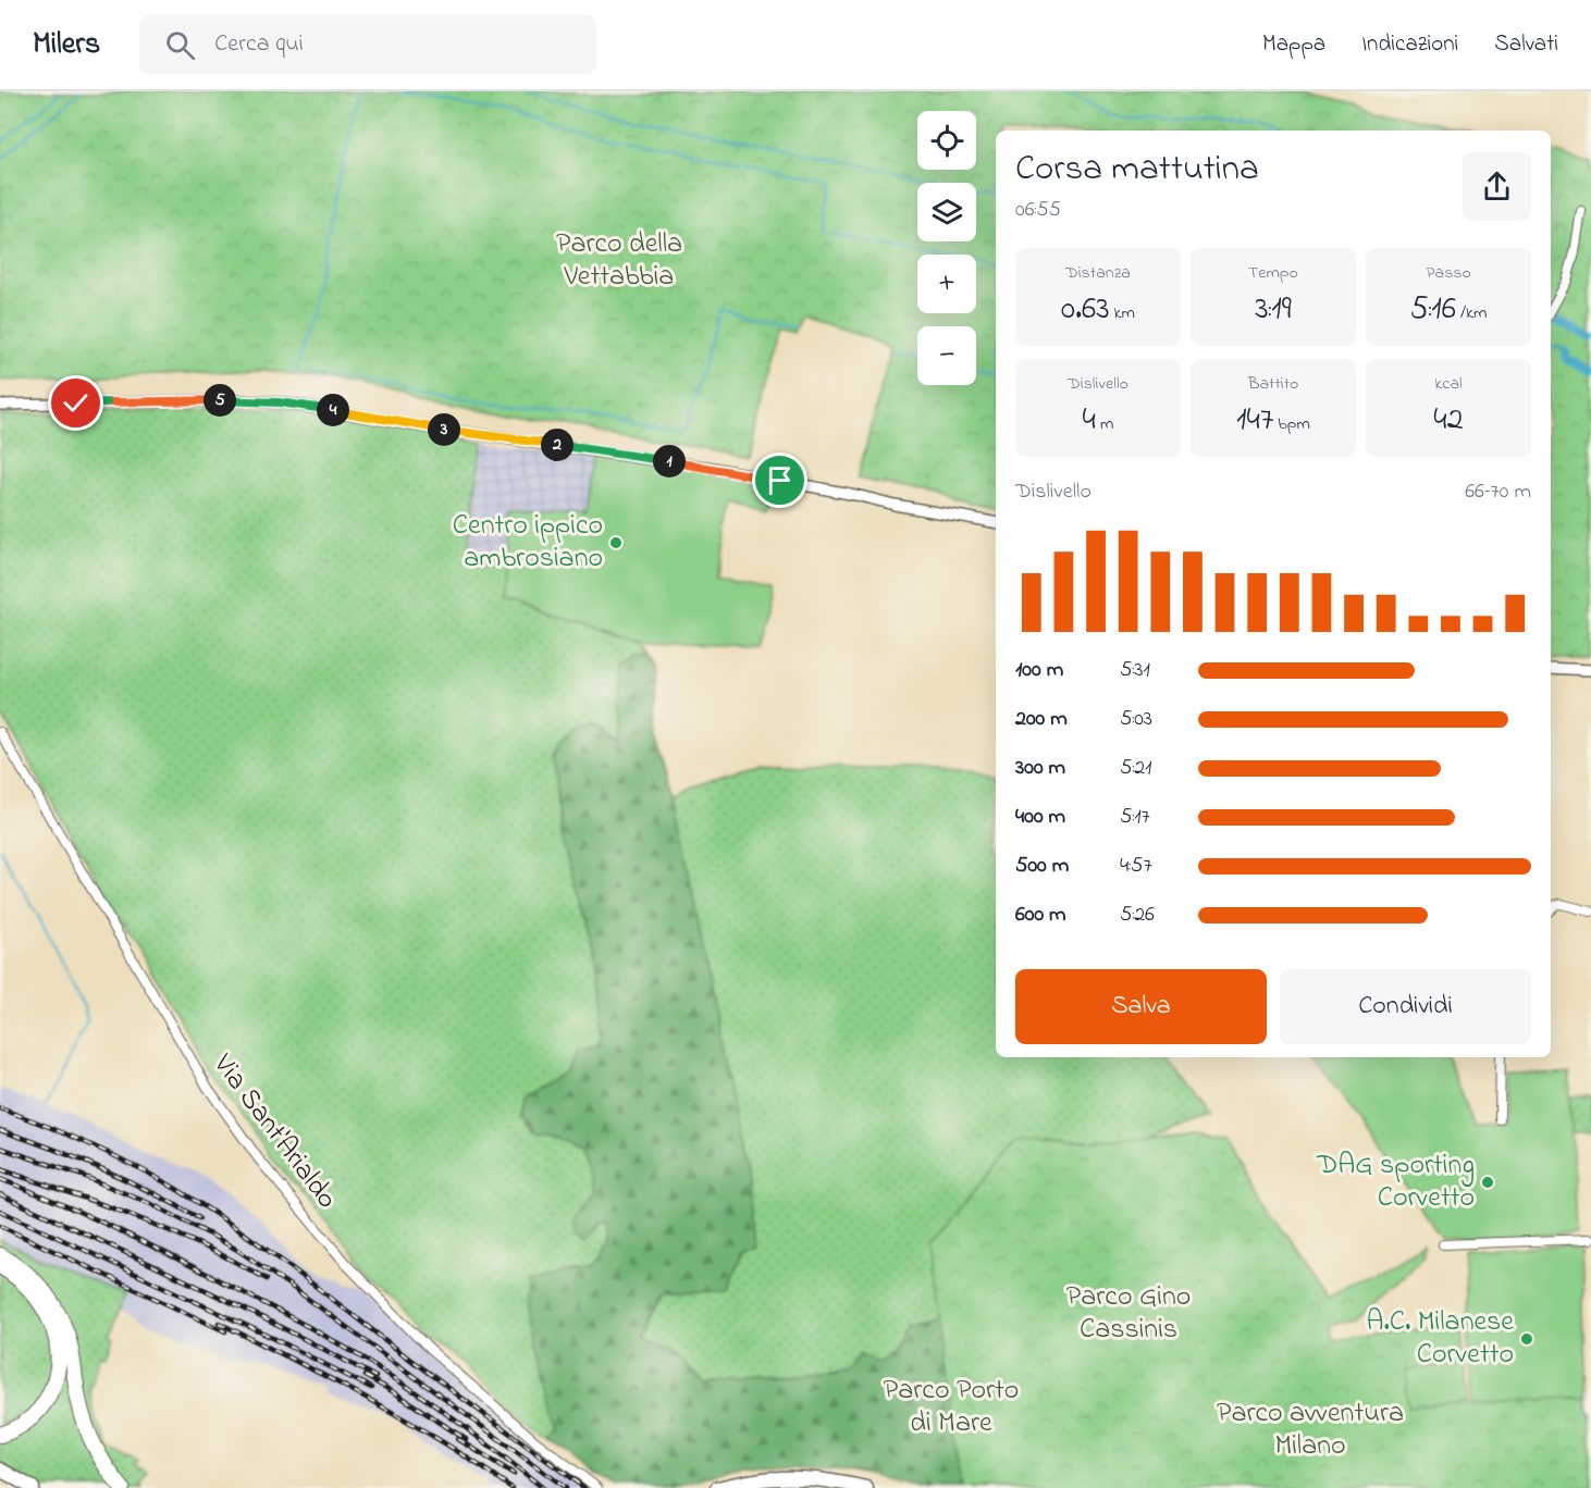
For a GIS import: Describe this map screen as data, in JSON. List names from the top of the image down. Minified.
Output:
{"streets":{"street":["Via Sant'Arialdo"]},"parks":["Parco della Vettabbia","Parco Gino Cassinis","Parco Porto di Mare","Parco avventura Milano"],"places":["Centro ippico ambrosiano","DAG sporting Corvetto","A.C. Milanese Corvetto"],"page":{"header":"Milers","search":"Cerca qui","nav":["Mappa","Indicazioni","Salvati"],"map_buttons":["+","−"],"heading":["Corsa mattutina","06:55"],"stats":[["Distanza","0.63 km"],["Tempo","3:19"],["Passo","5:16 /km"],["Dislivello","4 m"],["Battito","147 bpm"],["kcal","42"]],"pins":["5","4","3","2","1"],"chart":["Dislivello","66–70 m"],"list":[{"name":"100 m","note":"5:31"},{"name":"200 m","note":"5:03"},{"name":"300 m","note":"5:21"},{"name":"400 m","note":"5:17"},{"name":"500 m","note":"4:57"},{"name":"600 m","note":"5:26"}],"buttons":["Salva","Condividi"]}}
